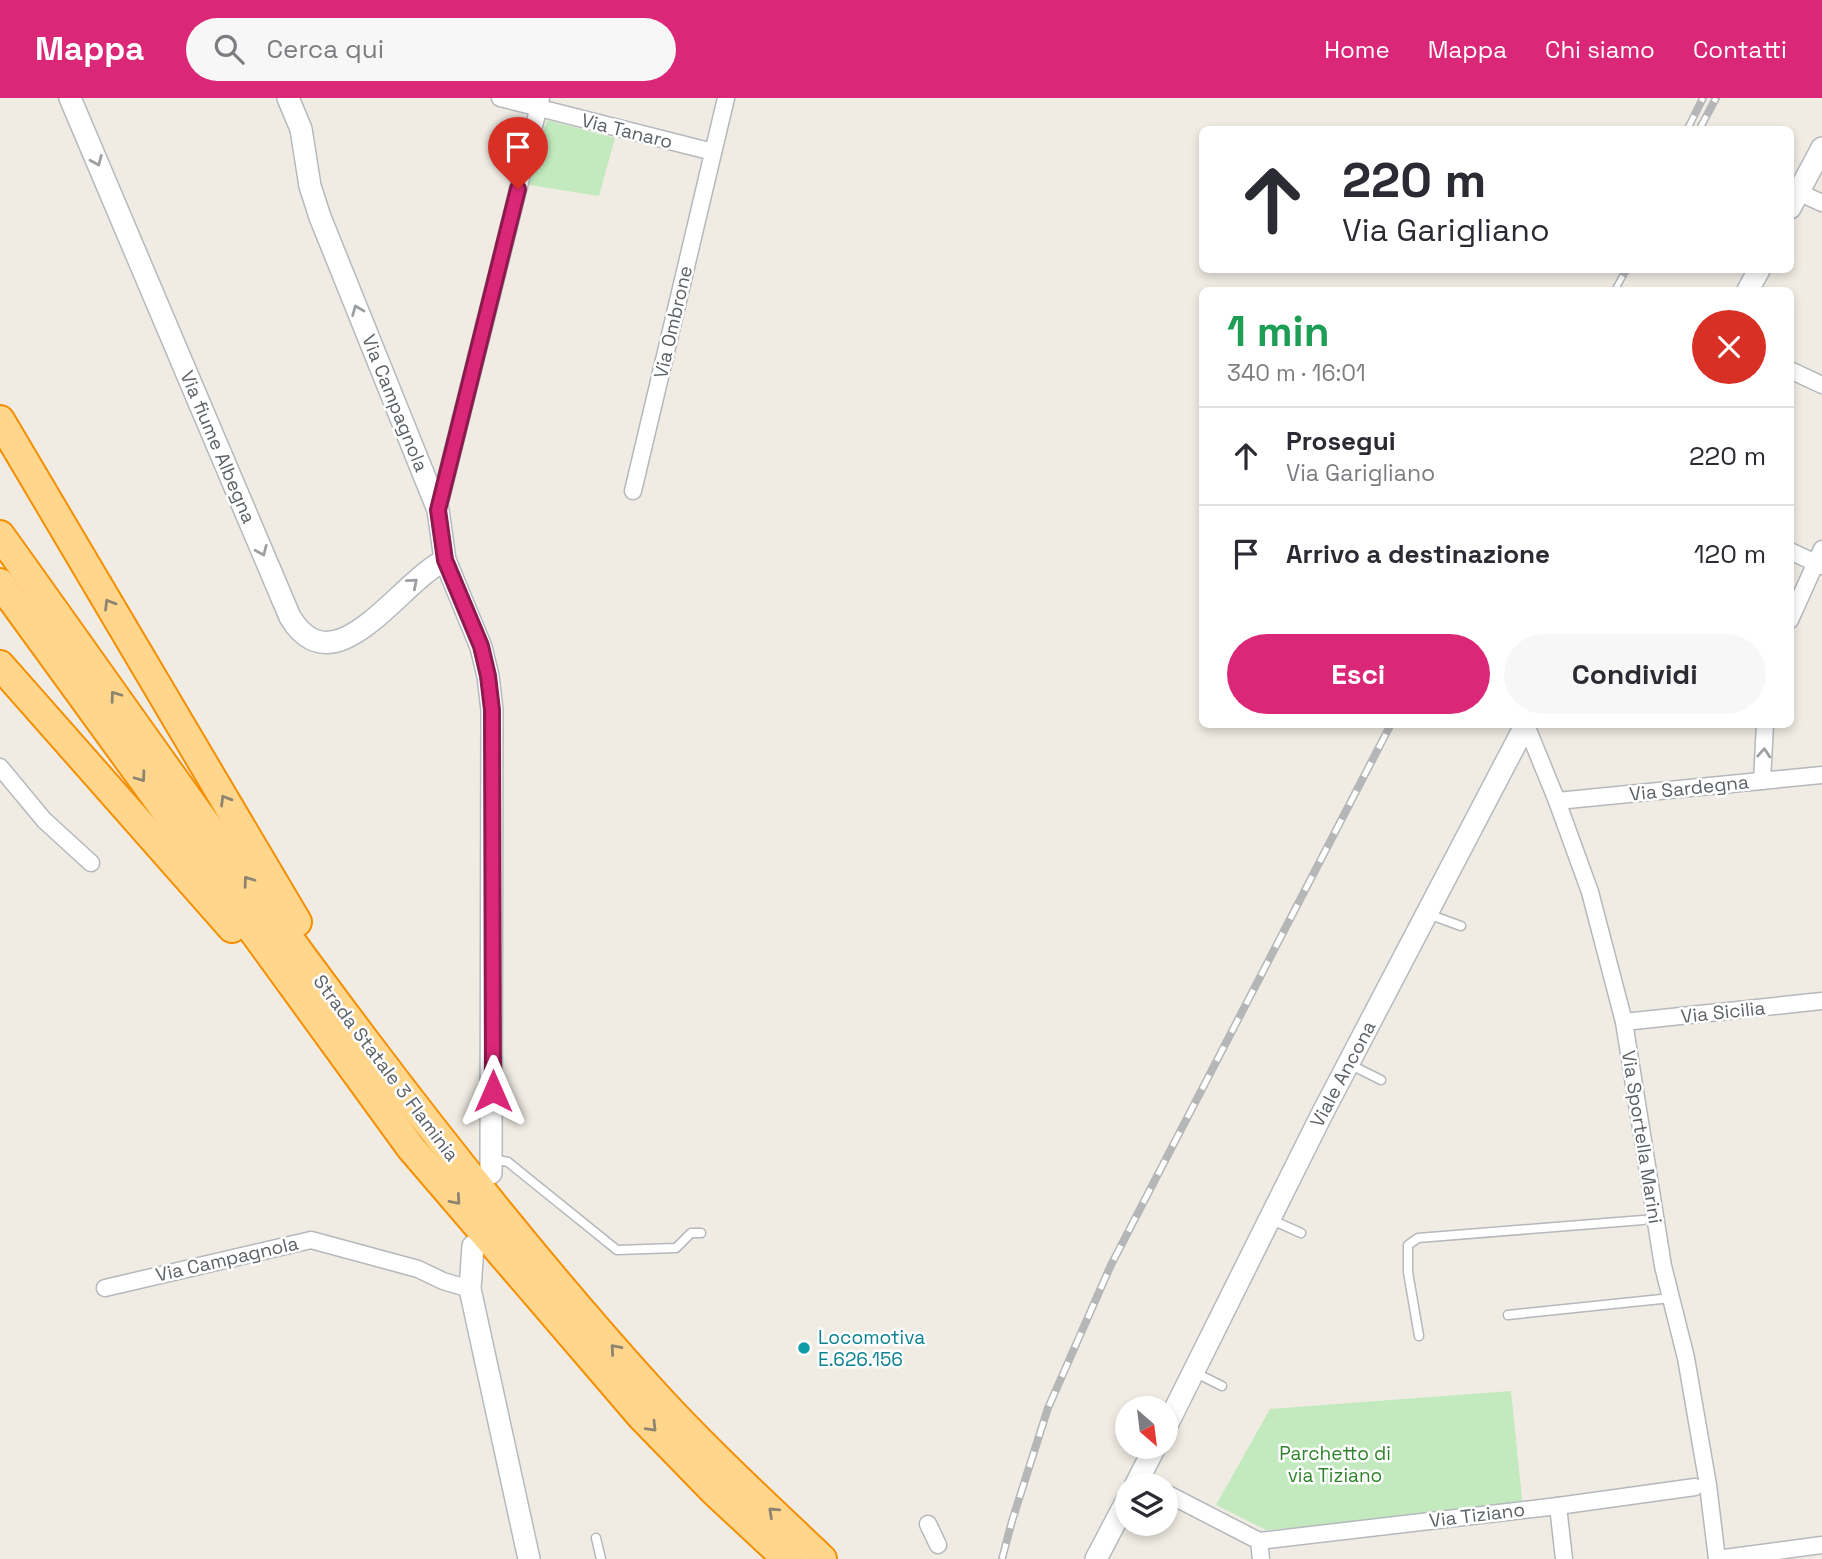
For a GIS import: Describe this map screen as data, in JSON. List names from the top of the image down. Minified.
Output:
{"streets":{"highway":["Strada Statale 3 Flaminia"],"street":["Via Tanaro","Via Ombrone","Via Campagnola","Via fiume Albegna","Via Sardegna","Via Sicilia","Viale Ancona","Via Sportella Marini","Via Tiziano"]},"crossings":[["Via Tanaro","Via Ombrone"],["Via Campagnola","Via fiume Albegna"],["Via Sardegna","Via Sportella Marini"],["Via Sicilia","Via Sportella Marini"]],"parks":["Parchetto di via Tiziano"],"places":["Locomotiva E.626.156"],"north":"bottom right","page":{"header":"Mappa","search":"Cerca qui","nav":["Home","Mappa","Chi siamo","Contatti"],"turn":["220 m","Via Garigliano"],"heading":["1 min","340 m · 16:01"],"list":[{"name":"Prosegui","note":"Via Garigliano","value":"220 m"},{"name":"Arrivo a destinazione","value":"120 m"}],"buttons":["Esci","Condividi"]}}
